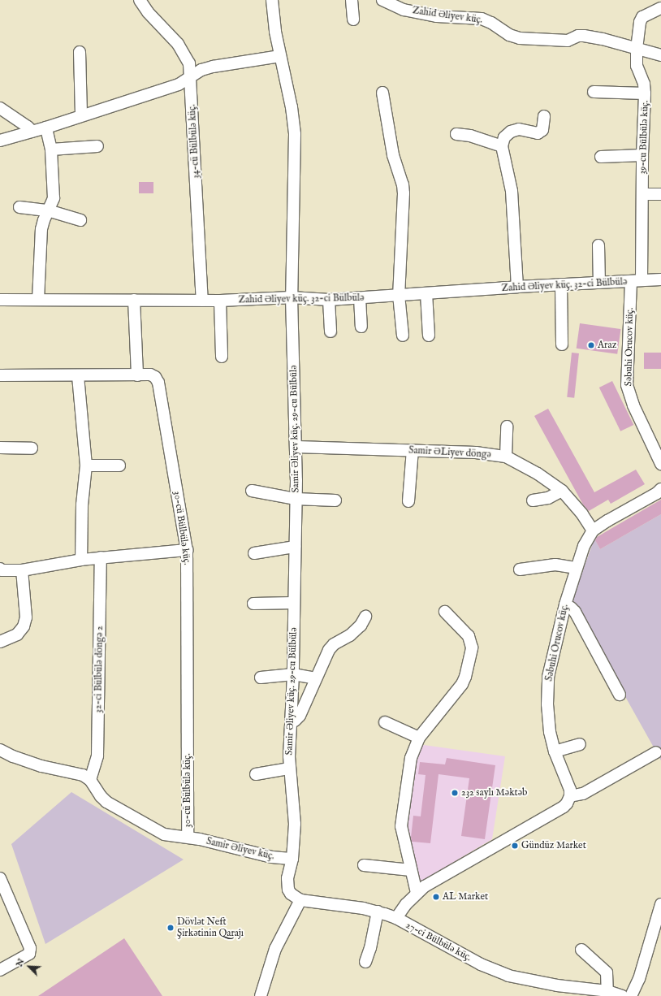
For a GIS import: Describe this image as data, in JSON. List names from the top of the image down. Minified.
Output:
{"streets":{"street":["Zahid Əliyev küç.","39-cu Bülbülə küç.","34-cü Bülbülə küç.","Zahid Əliyev küç. 32-ci Bülbülə","Səbuhi Orucov küç.","Samir Əliyev küç. 29-cu Bülbülə","Samir ƏLiyev döngə","30-cü Bülbülə küç.","32-ci Bülbülə döngə 2","Samir Əliyev küç.","27-ci Bülbülə küç."]},"crossings":[["Zahid Əliyev küç.","39-cu Bülbülə küç."],["39-cu Bülbülə küç.","Zahid Əliyev küç. 32-ci Bülbülə"],["39-cu Bülbülə küç.","Səbuhi Orucov küç."],["34-cü Bülbülə küç.","Zahid Əliyev küç. 32-ci Bülbülə"],["Zahid Əliyev küç. 32-ci Bülbülə","Səbuhi Orucov küç."],["Zahid Əliyev küç. 32-ci Bülbülə","Samir Əliyev küç. 29-cu Bülbülə"],["Səbuhi Orucov küç.","Samir ƏLiyev döngə"],["Samir Əliyev küç. 29-cu Bülbülə","Samir ƏLiyev döngə"],["Samir Əliyev küç. 29-cu Bülbülə","Samir Əliyev küç."],["30-cü Bülbülə küç.","Samir Əliyev küç."],["32-ci Bülbülə döngə 2","Samir Əliyev küç."]],"places":["Araz","232 saylı Məktəb","Gündüz Market","AL Market","Dövlət Neft Şirkətinin Qarajı"],"north":"top left"}
